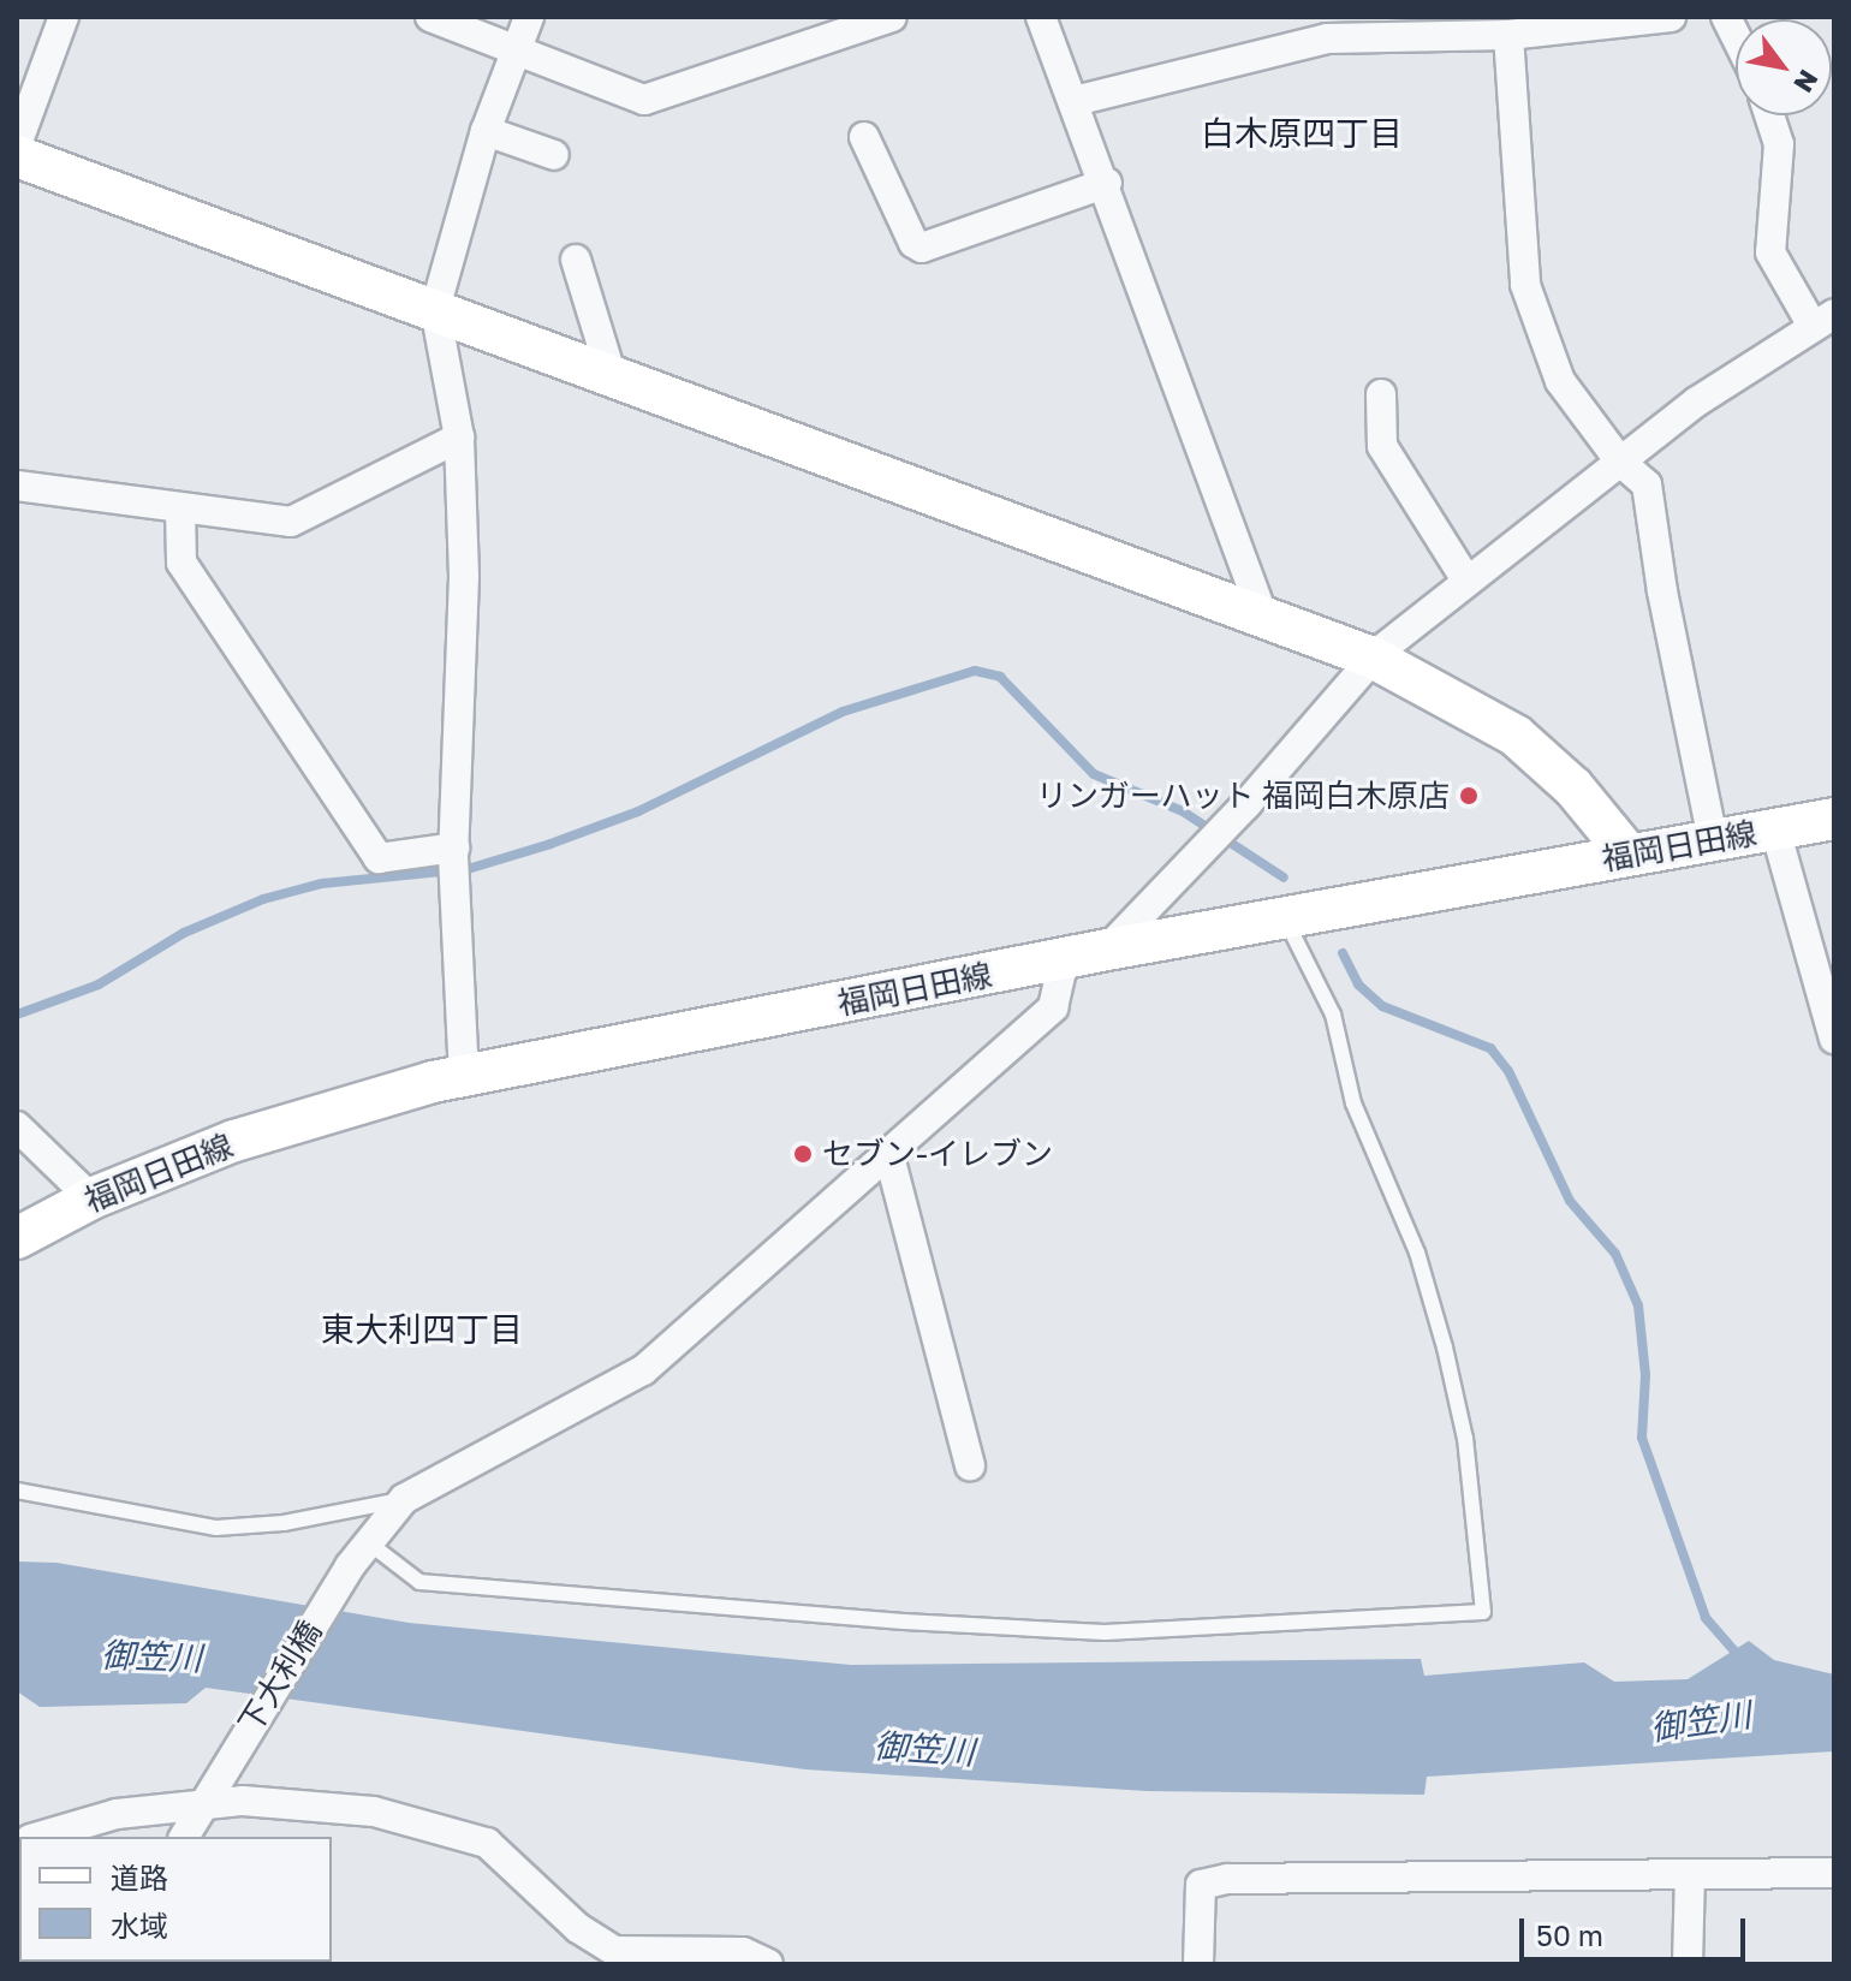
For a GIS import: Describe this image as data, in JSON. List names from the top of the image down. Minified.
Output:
{"streets":{"main road":["福岡日田線"],"street":["下大利橋"]},"districts":["白木原四丁目","東大利四丁目"],"water":["御笠川"],"places":["リンガーハット 福岡白木原店","セブン-イレブン"],"legend":["道路","水域"],"scale_bar":"50 m","north":"bottom right"}
